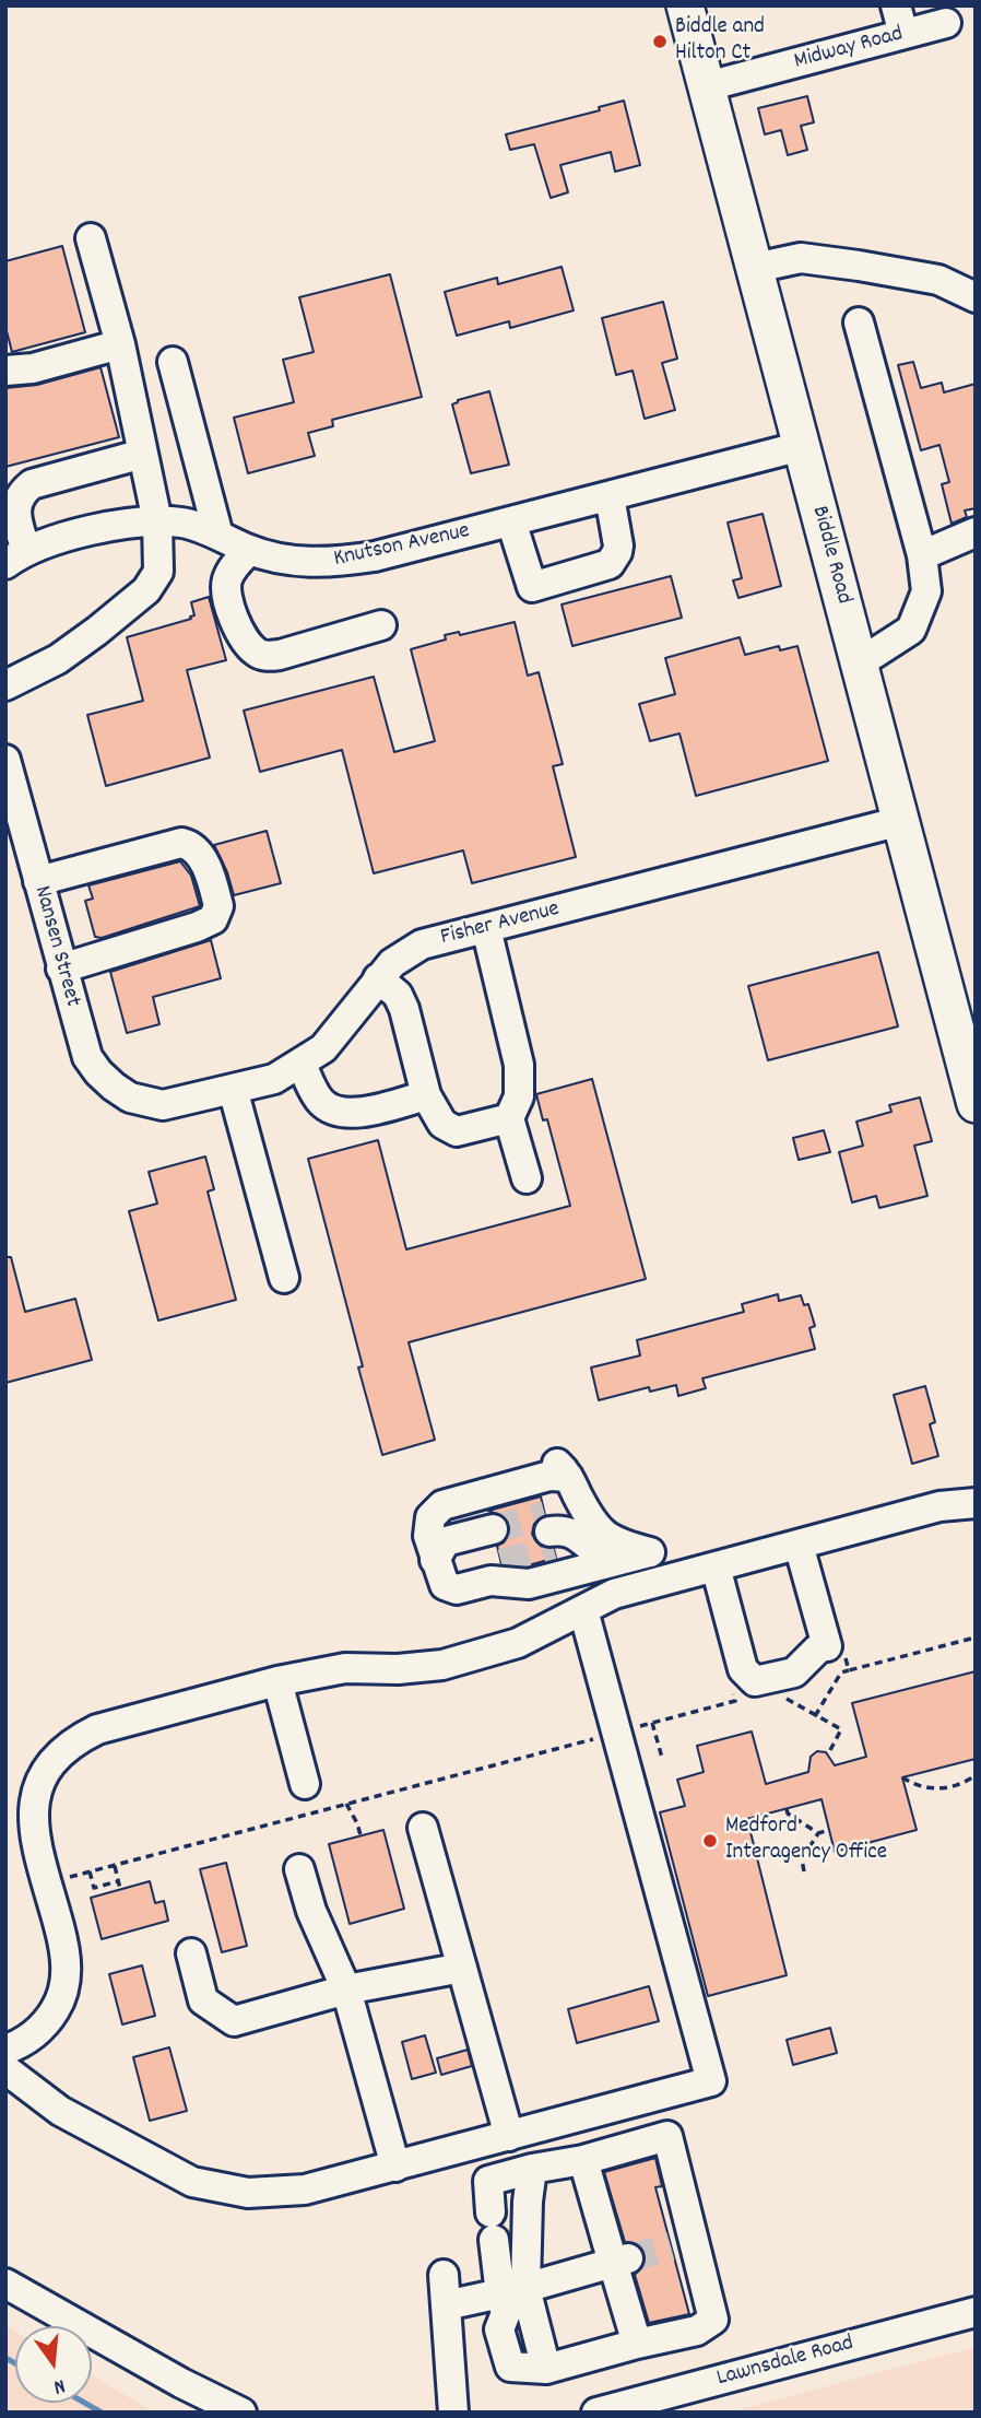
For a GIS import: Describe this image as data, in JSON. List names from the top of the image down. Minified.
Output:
{"streets":{"main road":["Biddle Road"],"street":["Midway Road","Knutson Avenue","Fisher Avenue","Nansen Street","Lawnsdale Road"]},"crossings":[["Midway Road","Biddle Road"],["Knutson Avenue","Biddle Road"],["Biddle Road","Fisher Avenue"],["Fisher Avenue","Nansen Street"]],"places":["Biddle and Hilton Ct","Medford Interagency Office"],"north":"bottom"}
